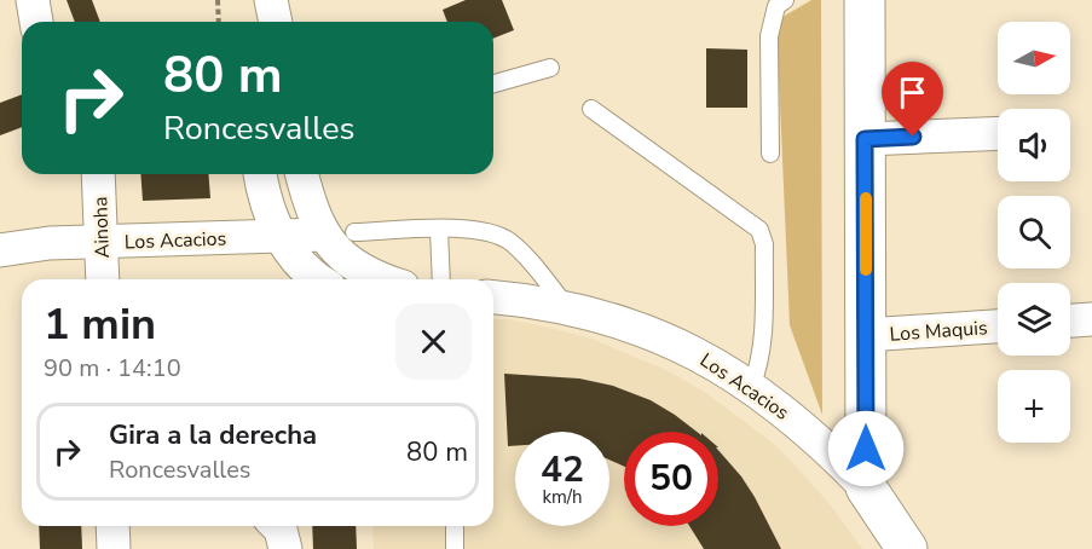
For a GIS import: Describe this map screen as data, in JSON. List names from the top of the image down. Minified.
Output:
{"streets":{"main road":["Los Acacios"],"street":["Ainoha","Los Maquis"]},"crossings":[["Ainoha","Los Acacios"]],"north":"right","page":{"map_buttons":"+","turn":["80 m","Roncesvalles"],"heading":["1 min","90 m · 14:10"],"list":[{"name":"Gira a la derecha","note":"Roncesvalles","value":"80 m"}],"speed":"42 km/h","limit":"50"}}
